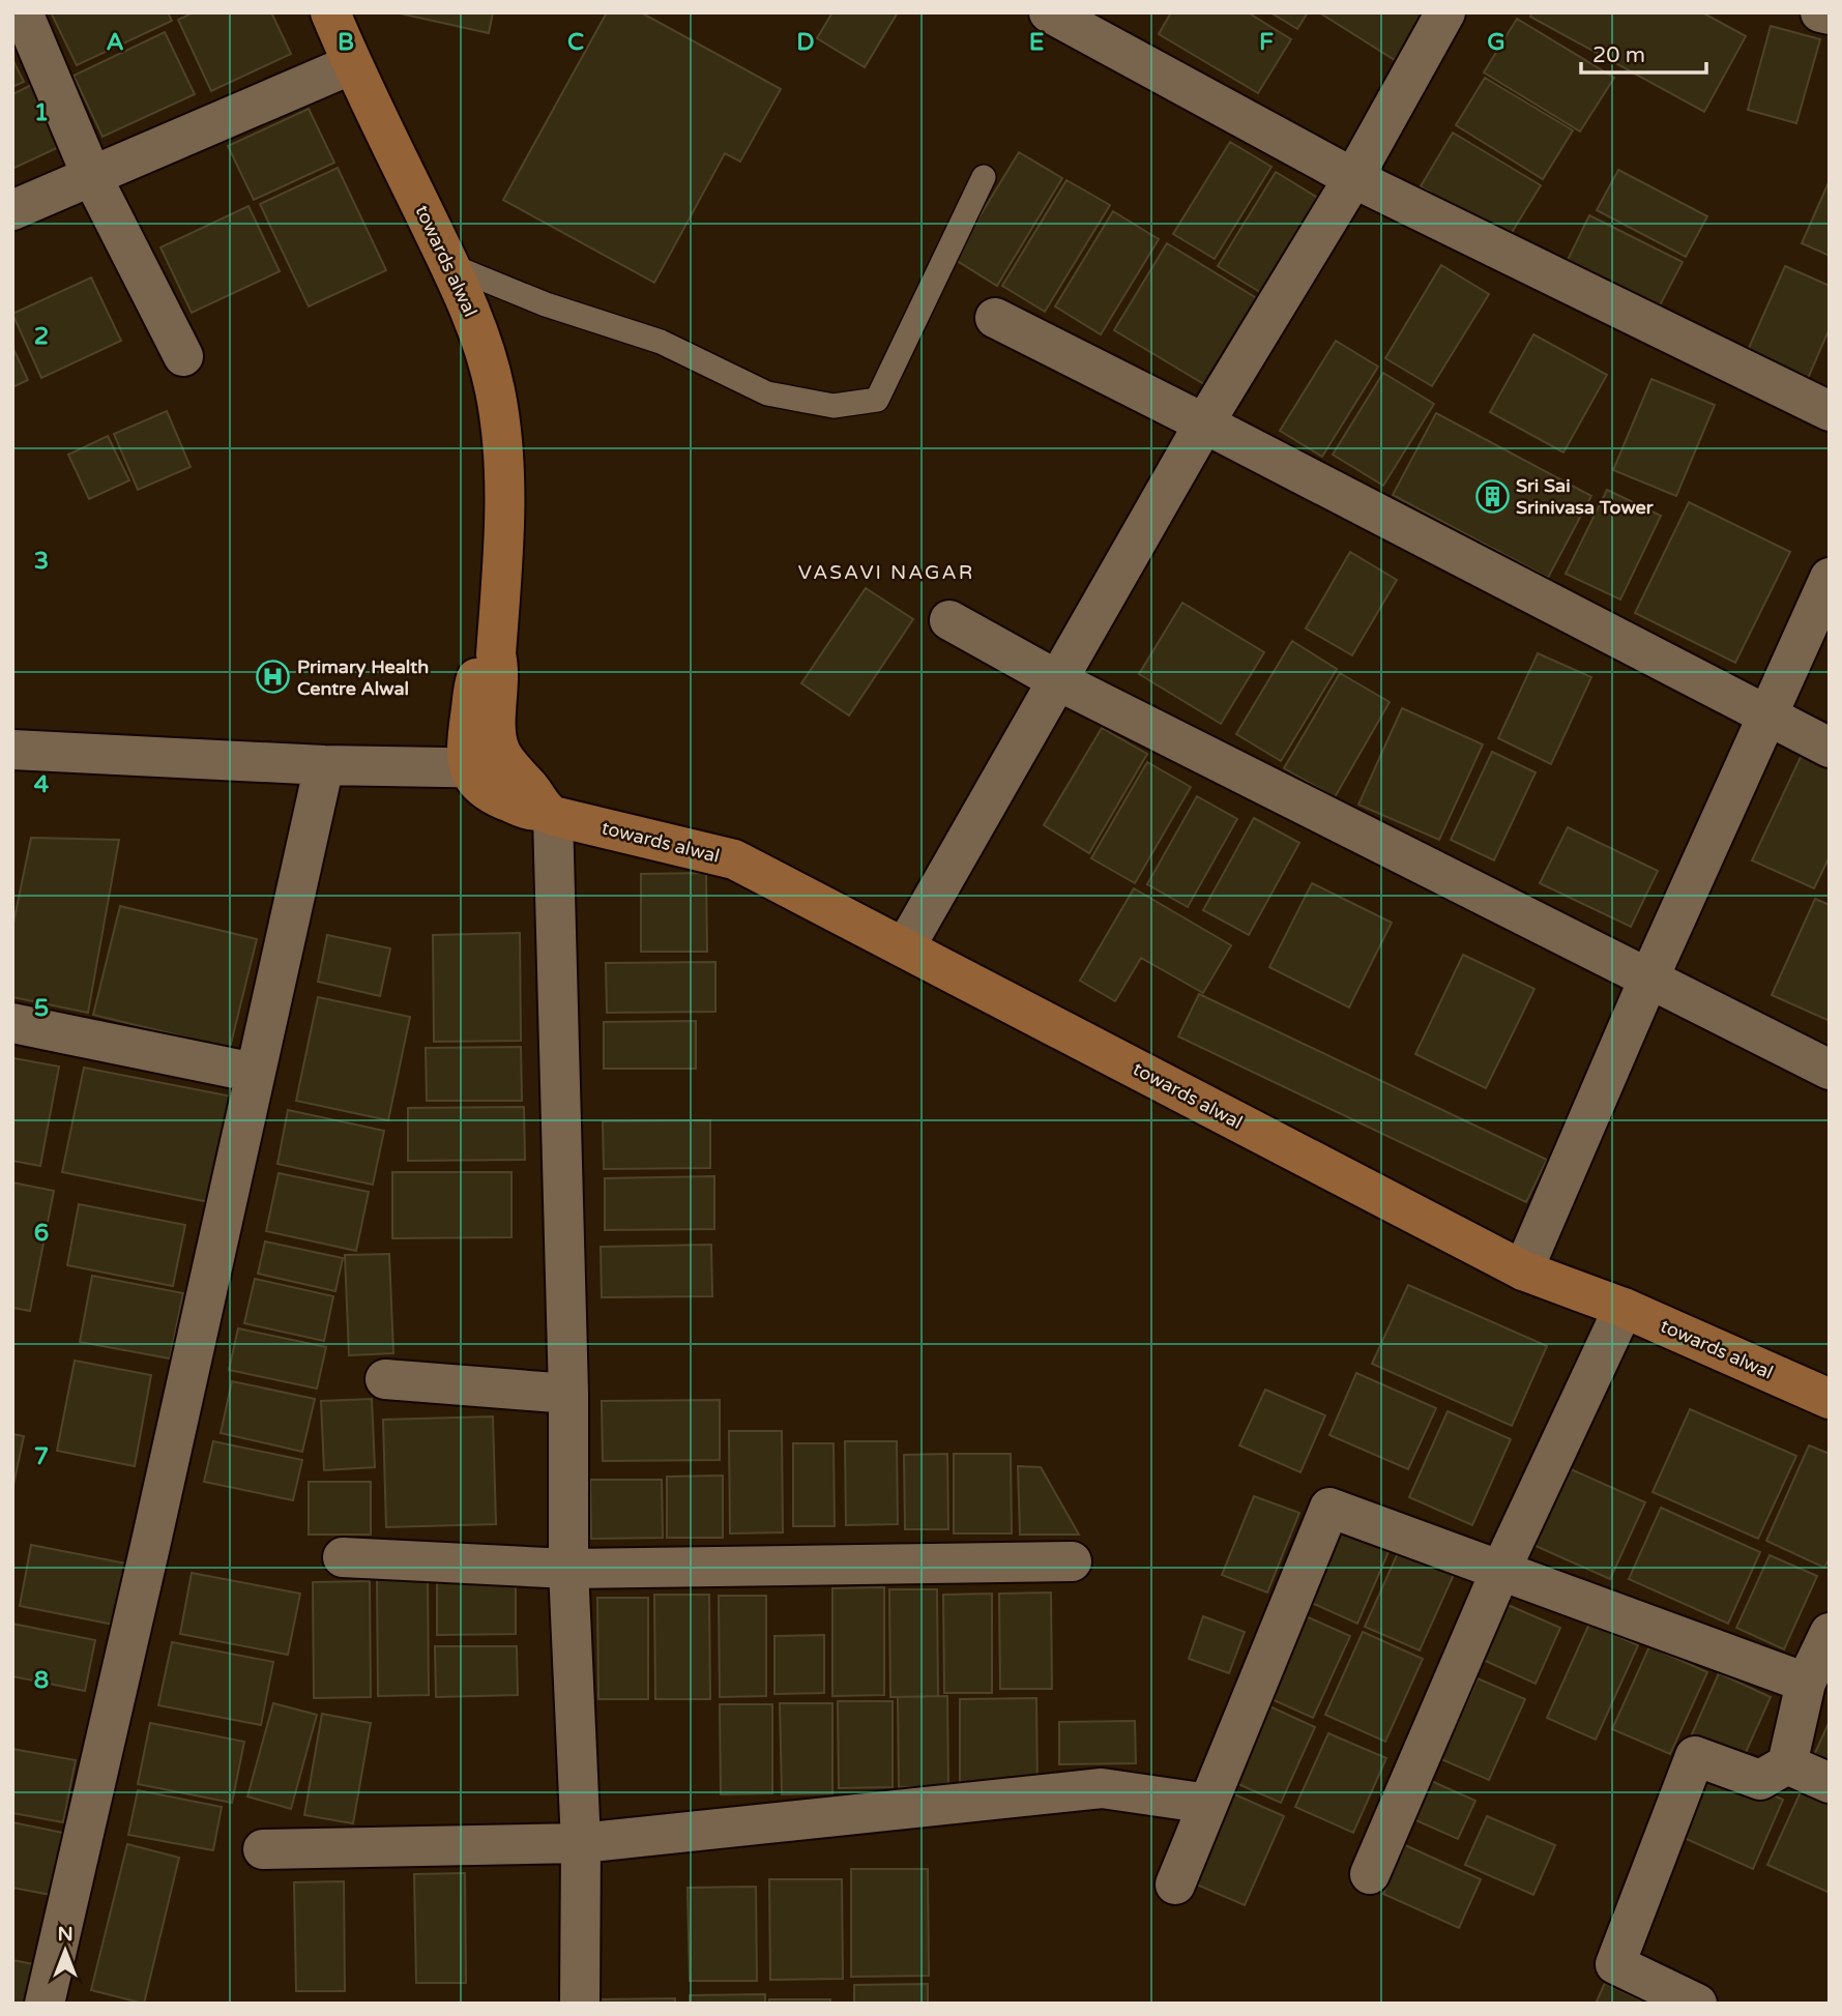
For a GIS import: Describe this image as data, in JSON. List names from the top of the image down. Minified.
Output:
{"streets":{"main road":["towards alwal"]},"districts":["VASAVI NAGAR"],"places":{"building":["Sri Sai Srinivasa Tower"],"hospital":["Primary Health Centre Alwal"]},"scale_bar":"20 m","north":"top","grid":{"columns":["A","B","C","D","E","F","G"],"rows":["1","2","3","4","5","6","7","8"]}}
